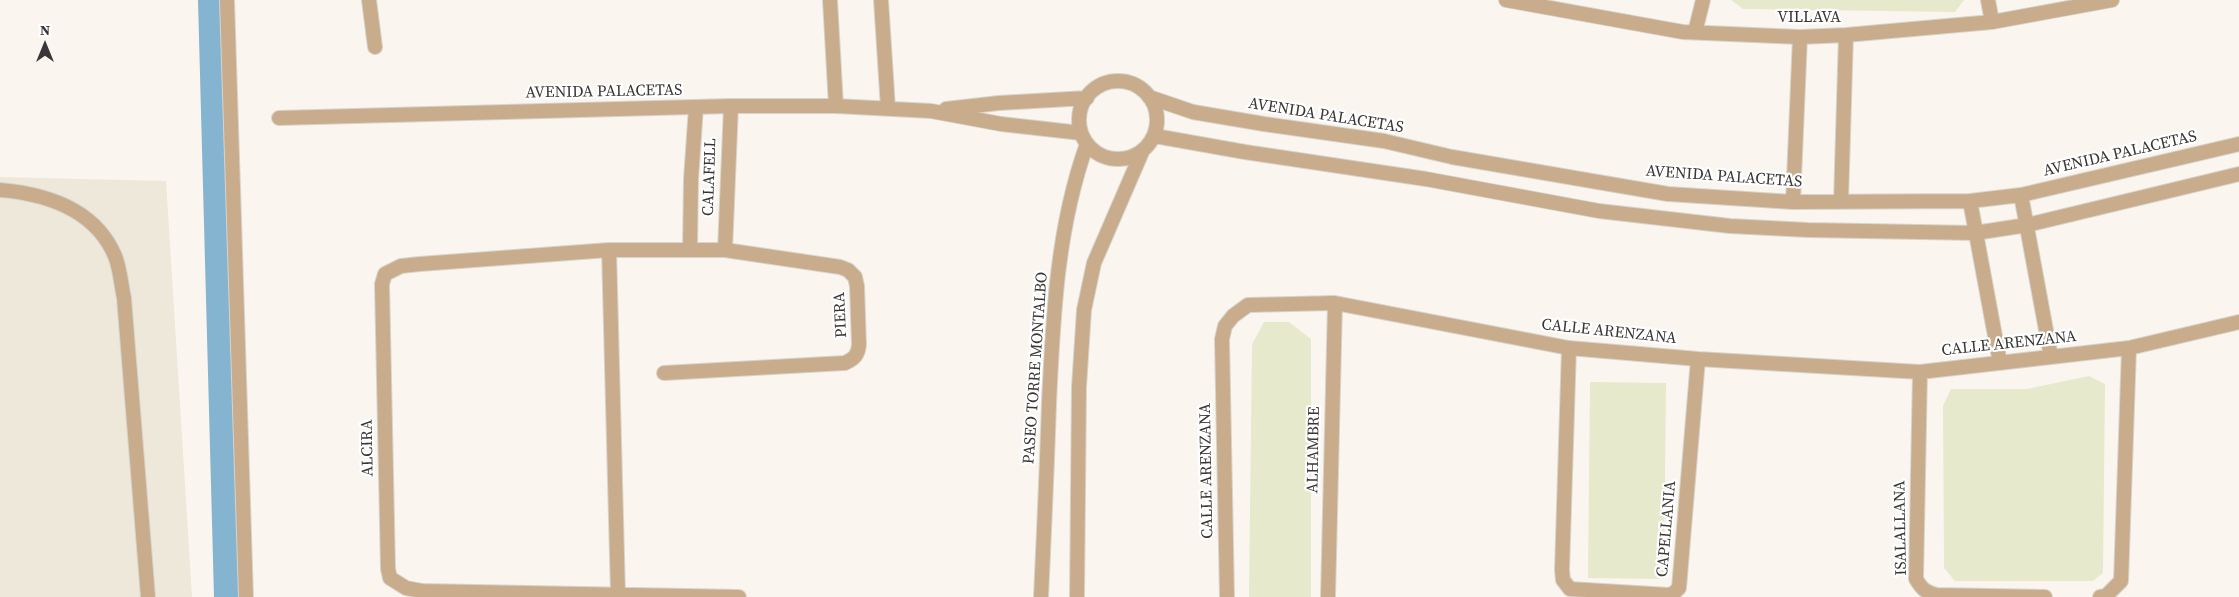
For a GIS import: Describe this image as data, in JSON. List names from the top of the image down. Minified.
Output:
{"streets":{"street":["VILLAVA","AVENIDA PALACETAS","CALAFELL","PIERA","CALLE ARENZANA","PASEO TORRE MONTALBO","ALCIRA","ALHAMBRE","ISALALLANA","CAPELLANIA"]},"crossings":[["AVENIDA PALACETAS","CALAFELL"],["AVENIDA PALACETAS","PASEO TORRE MONTALBO"],["CALAFELL","PIERA"],["CALAFELL","ALCIRA"],["PIERA","ALCIRA"],["CALLE ARENZANA","ALHAMBRE"],["CALLE ARENZANA","ISALALLANA"],["CALLE ARENZANA","CAPELLANIA"]],"north":"top"}
